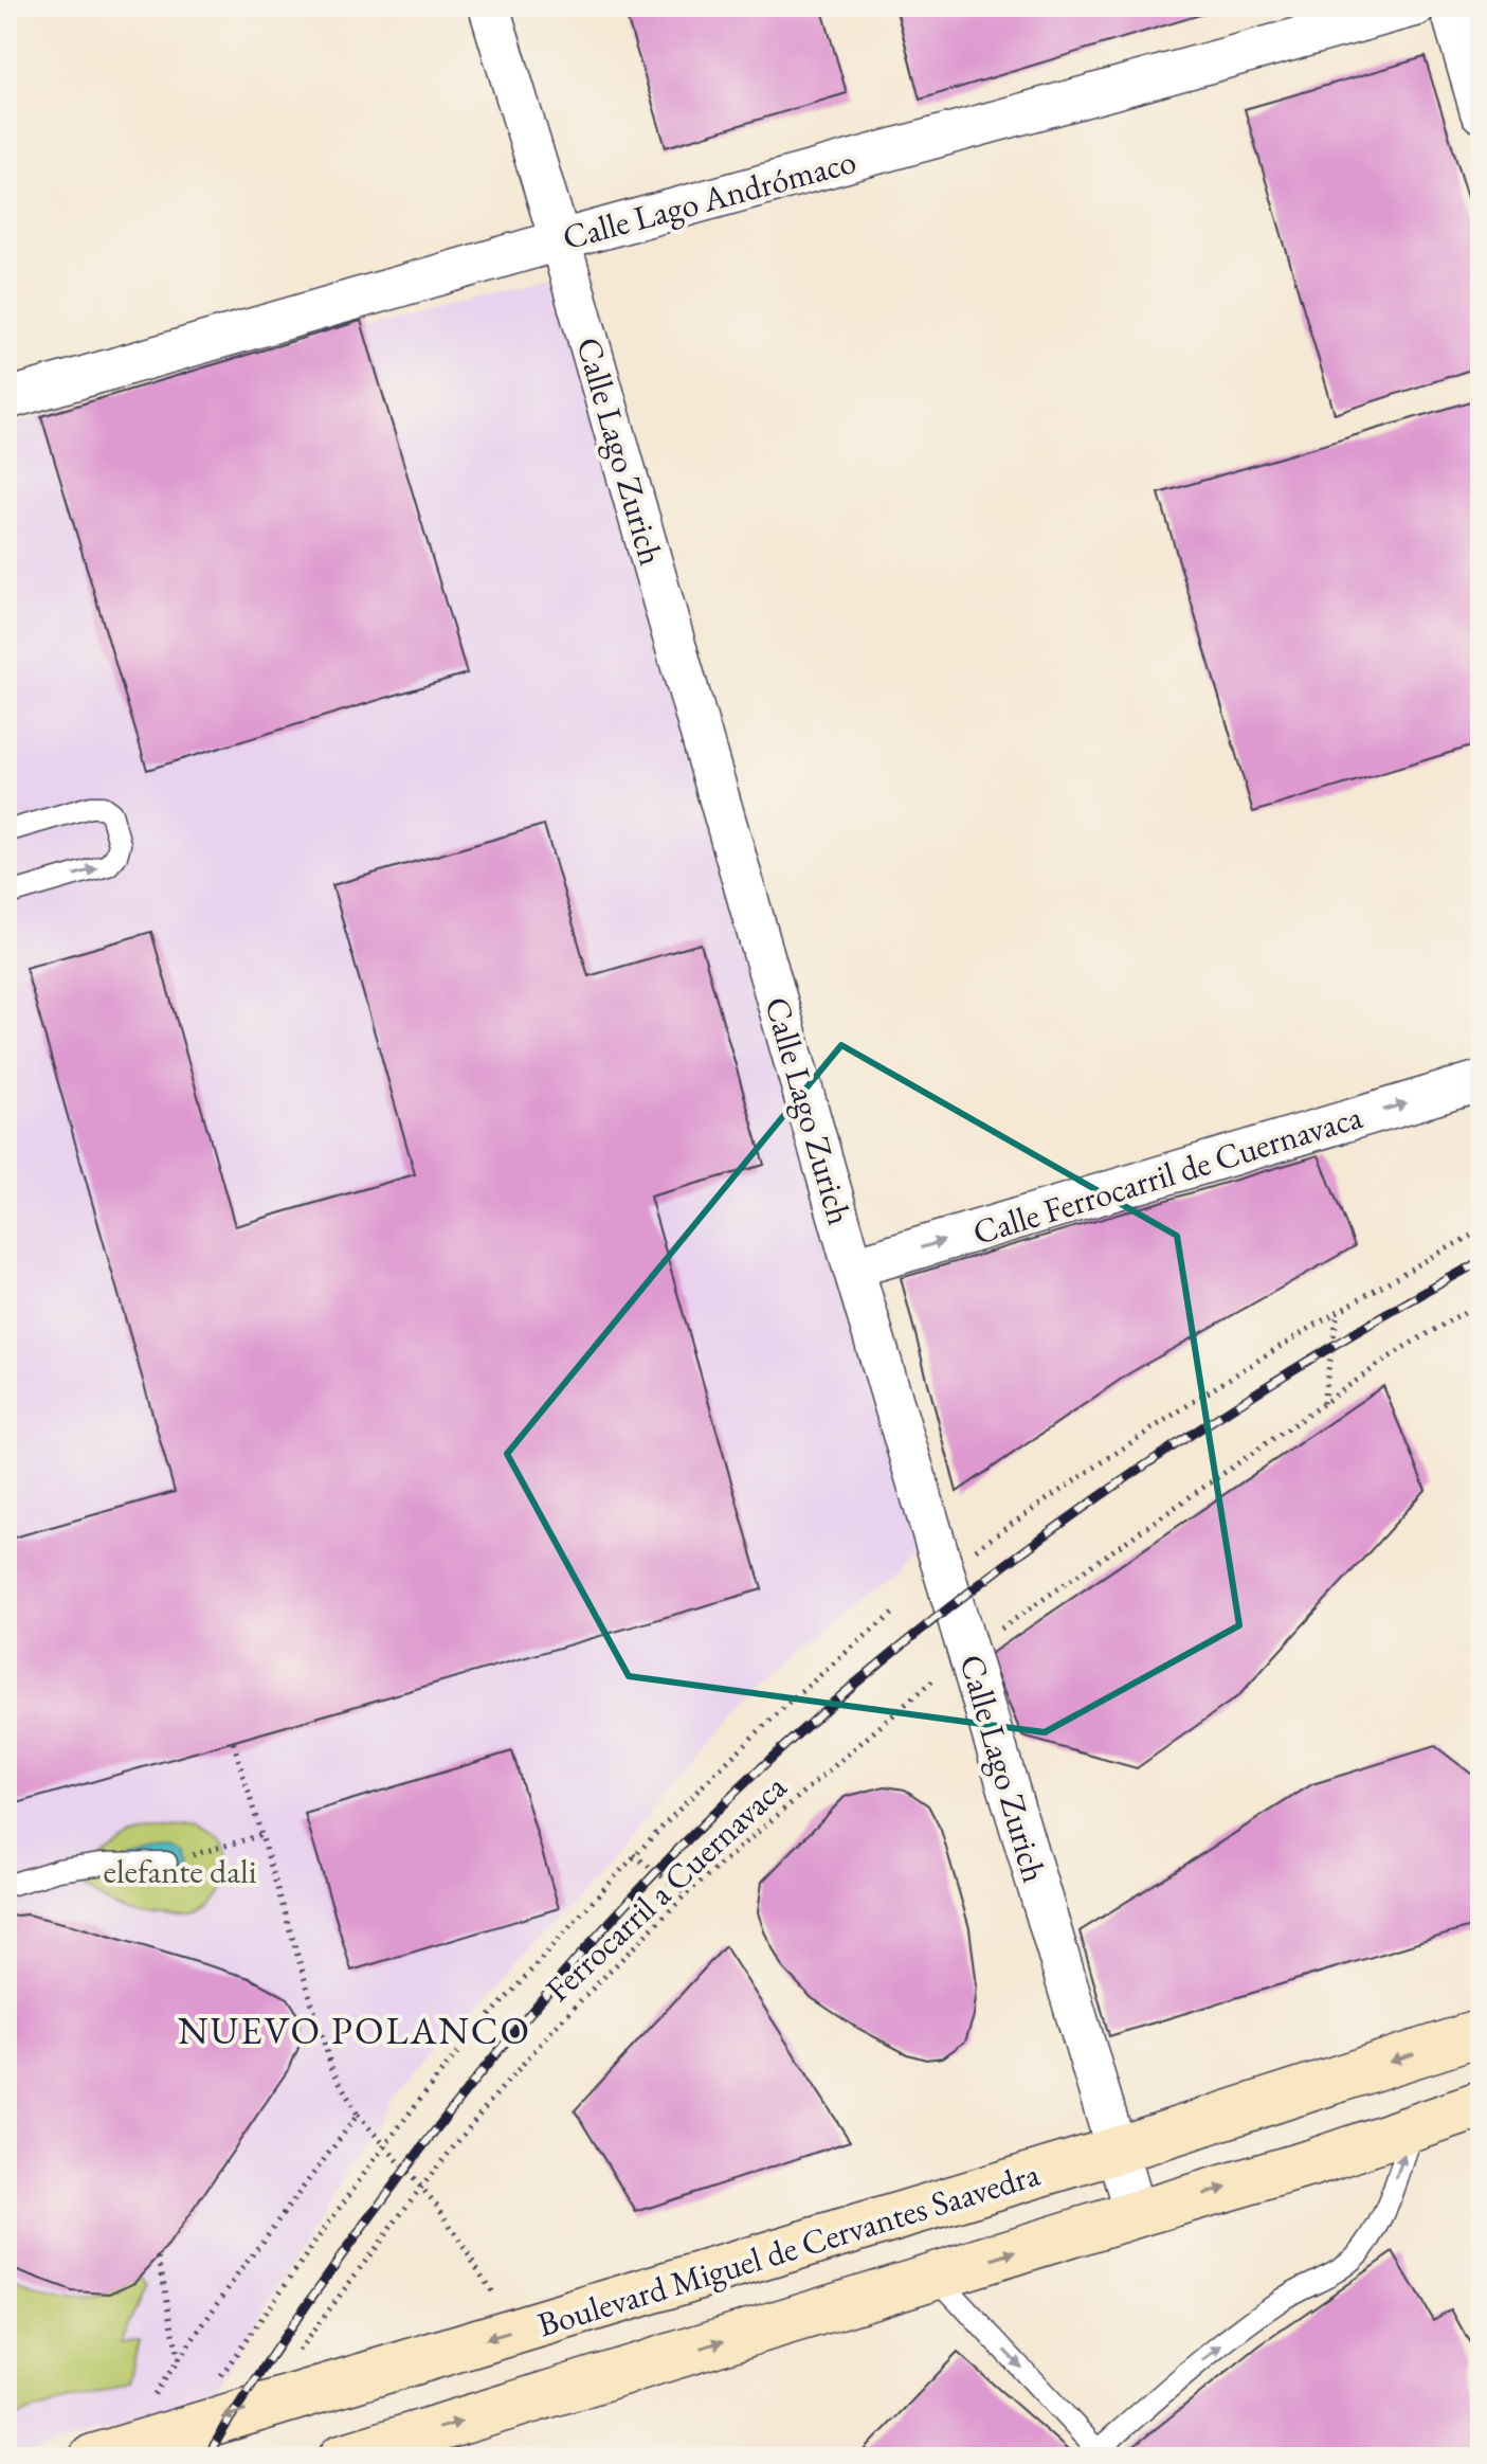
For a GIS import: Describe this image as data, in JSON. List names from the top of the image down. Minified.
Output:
{"streets":{"main road":["Boulevard Miguel de Cervantes Saavedra"],"street":["Calle Lago Andrómaco","Calle Lago Zurich","Calle Ferrocarril de Cuernavaca"],"path":["Ferrocarril a Cuernavaca"]},"crossings":[["Calle Lago Andrómaco","Calle Lago Zurich"],["Calle Lago Zurich","Calle Ferrocarril de Cuernavaca"],["Calle Lago Zurich","Boulevard Miguel de Cervantes Saavedra"]],"one_way":["Calle Ferrocarril de Cuernavaca"],"districts":["NUEVO POLANCO"],"parks":["elefante dali"]}
